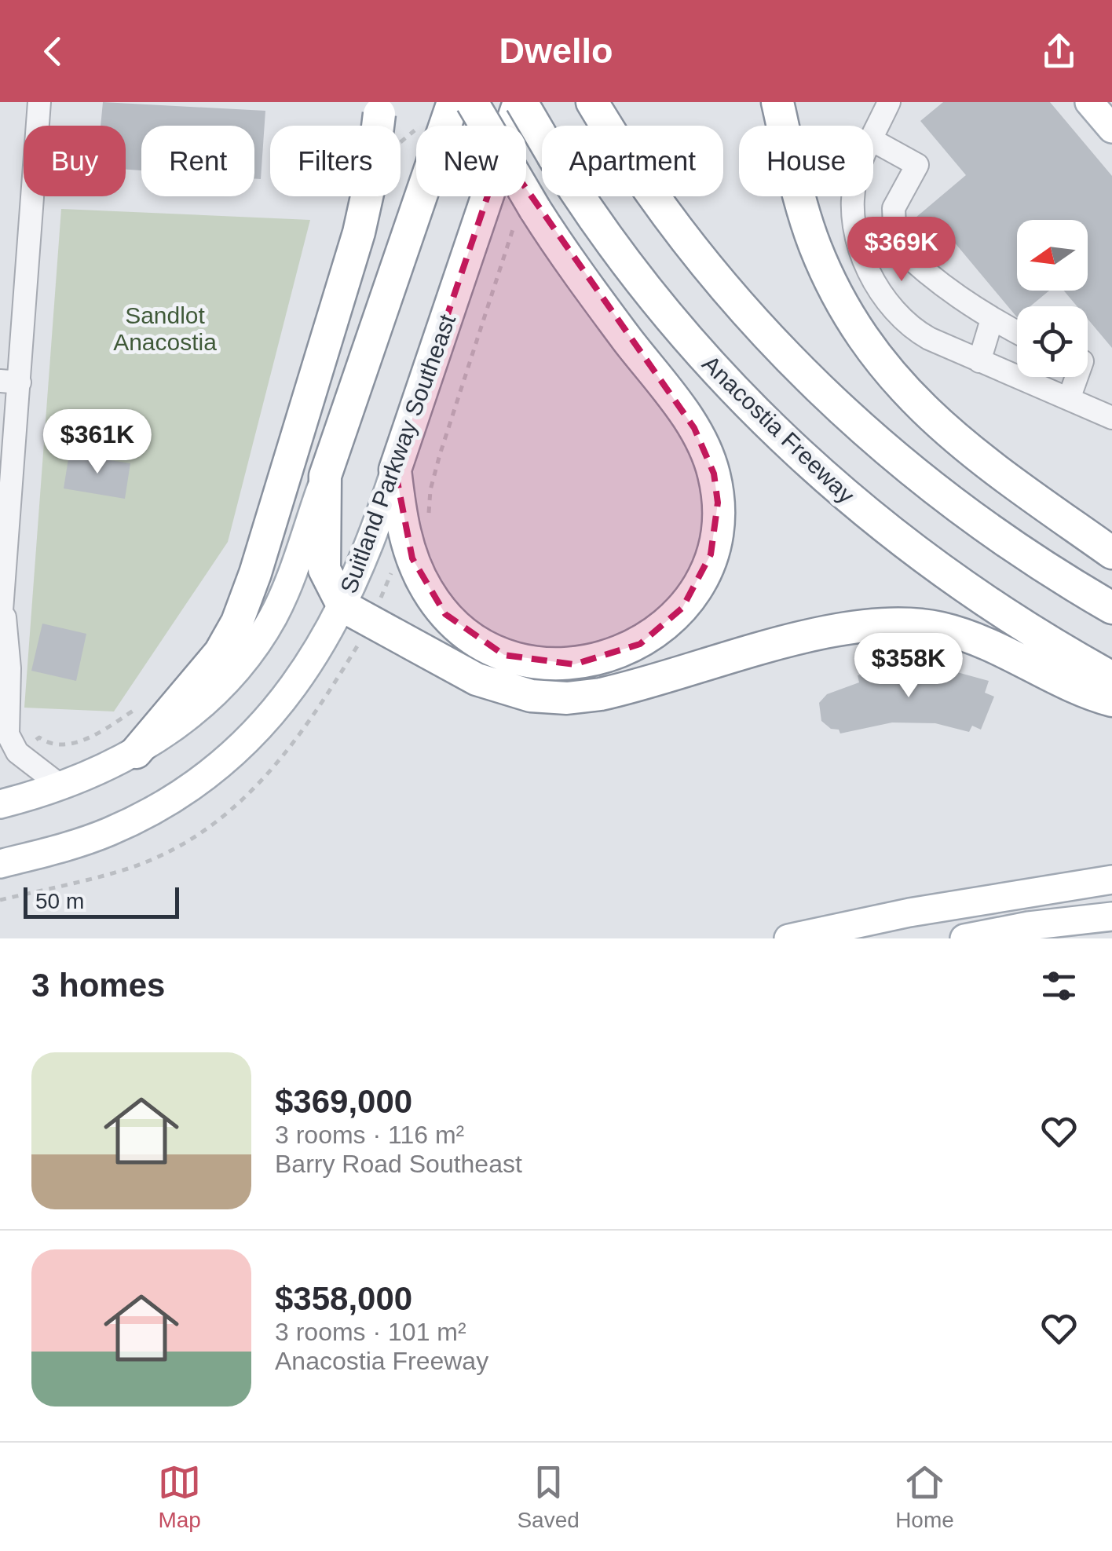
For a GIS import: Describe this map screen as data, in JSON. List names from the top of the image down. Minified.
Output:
{"streets":{"highway":["Anacostia Freeway","Suitland Parkway Southeast"]},"crossings":[["Anacostia Freeway","Suitland Parkway Southeast"]],"parks":["Sandlot Anacostia"],"scale_bar":"50 m","north":"left","page":{"header":"Dwello","chip":["Buy","Rent","Filters","New","Apartment","House"],"price":["$369K","$361K","$358K"],"scale":"50 m","heading":"3 homes","list":[{"name":"$369,000","note":"3 rooms · 116 m² · Barry Road Southeast"},{"name":"$358,000","note":"3 rooms · 101 m² · Anacostia Freeway"}],"tabs":["Map","Saved","Home"]}}
